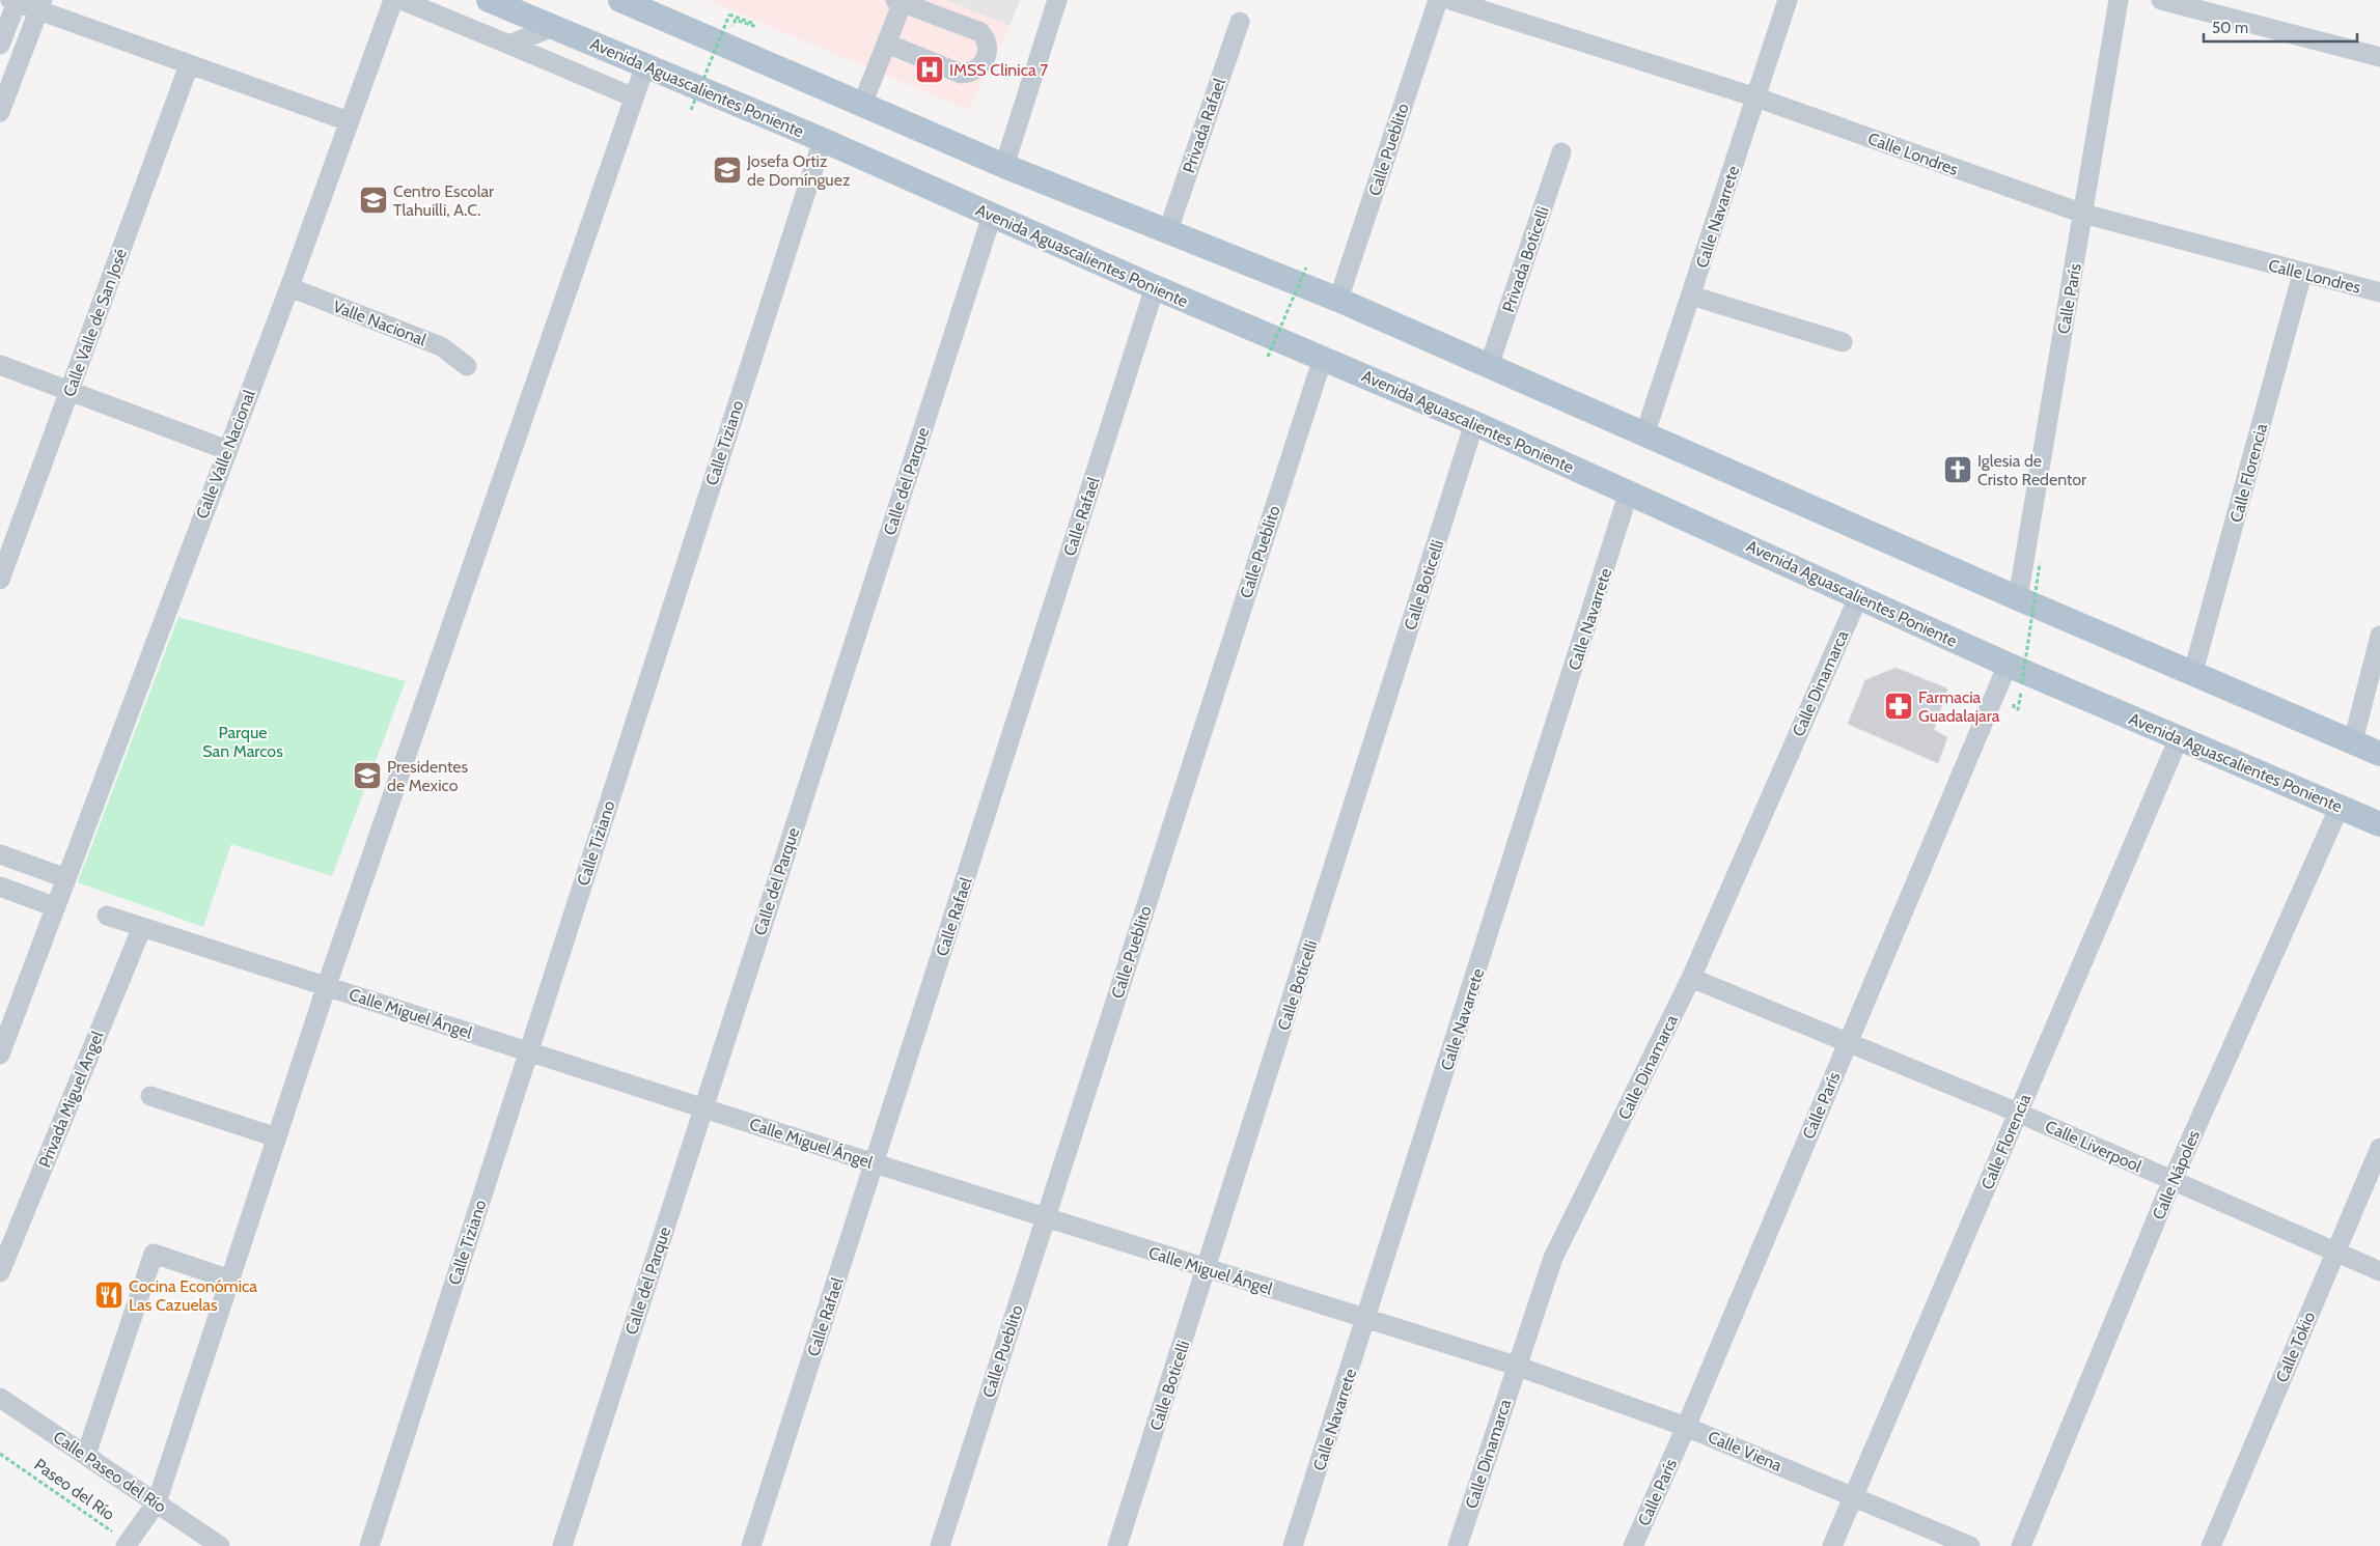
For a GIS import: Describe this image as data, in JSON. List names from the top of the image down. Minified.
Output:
{"streets":{"main road":["Avenida Aguascalientes Poniente"],"street":["Privada Rafael","Calle Pueblito","Calle Londres","Calle Navarrete","Privada Boticelli","Calle París","Calle Valle de San José","Valle Nacional","Calle Tiziano","Calle Valle Nacional","Calle Florencia","Calle del Parque","Calle Rafael","Calle Boticelli","Calle Dinamarca","Calle Miguel Ángel","Privada Miguel Angel","Calle Liverpool","Calle Nápoles","Calle Tokio","Calle Viena","Calle Paseo del Río"],"path":["Paseo del Río"]},"crossings":[["Avenida Aguascalientes Poniente","Calle Pueblito"],["Avenida Aguascalientes Poniente","Calle Navarrete"],["Avenida Aguascalientes Poniente","Calle París"],["Avenida Aguascalientes Poniente","Calle Tiziano"],["Avenida Aguascalientes Poniente","Calle Florencia"],["Avenida Aguascalientes Poniente","Calle del Parque"],["Avenida Aguascalientes Poniente","Calle Rafael"],["Avenida Aguascalientes Poniente","Calle Boticelli"],["Avenida Aguascalientes Poniente","Calle Dinamarca"],["Avenida Aguascalientes Poniente","Calle Nápoles"],["Calle Pueblito","Calle Miguel Ángel"],["Calle Londres","Calle Navarrete"],["Calle Londres","Calle París"],["Calle Londres","Calle Florencia"],["Calle Navarrete","Calle Miguel Ángel"],["Calle París","Calle Liverpool"],["Calle París","Calle Viena"],["Valle Nacional","Calle Valle Nacional"],["Calle Tiziano","Calle Miguel Ángel"],["Calle Florencia","Calle Liverpool"],["Calle Florencia","Calle Viena"],["Calle del Parque","Calle Miguel Ángel"],["Calle Rafael","Calle Miguel Ángel"],["Calle Boticelli","Calle Miguel Ángel"],["Calle Dinamarca","Calle Miguel Ángel"],["Calle Dinamarca","Calle Liverpool"],["Calle Dinamarca","Calle Viena"],["Calle Miguel Ángel","Privada Miguel Angel"],["Calle Miguel Ángel","Calle Viena"],["Calle Liverpool","Calle Nápoles"],["Calle Liverpool","Calle Tokio"]],"parks":["Parque San Marcos"],"places":{"hospital":["IMSS Clinica 7"],"school or university":["Josefa Ortiz de Domínguez","Centro Escolar Tlahuilli, A.C.","Presidentes de Mexico"],"church":["Iglesia de Cristo Redentor"],"pharmacy":["Farmacia Guadalajara"],"restaurant":["Cocina Económica Las Cazuelas"]},"scale_bar":"50 m"}
